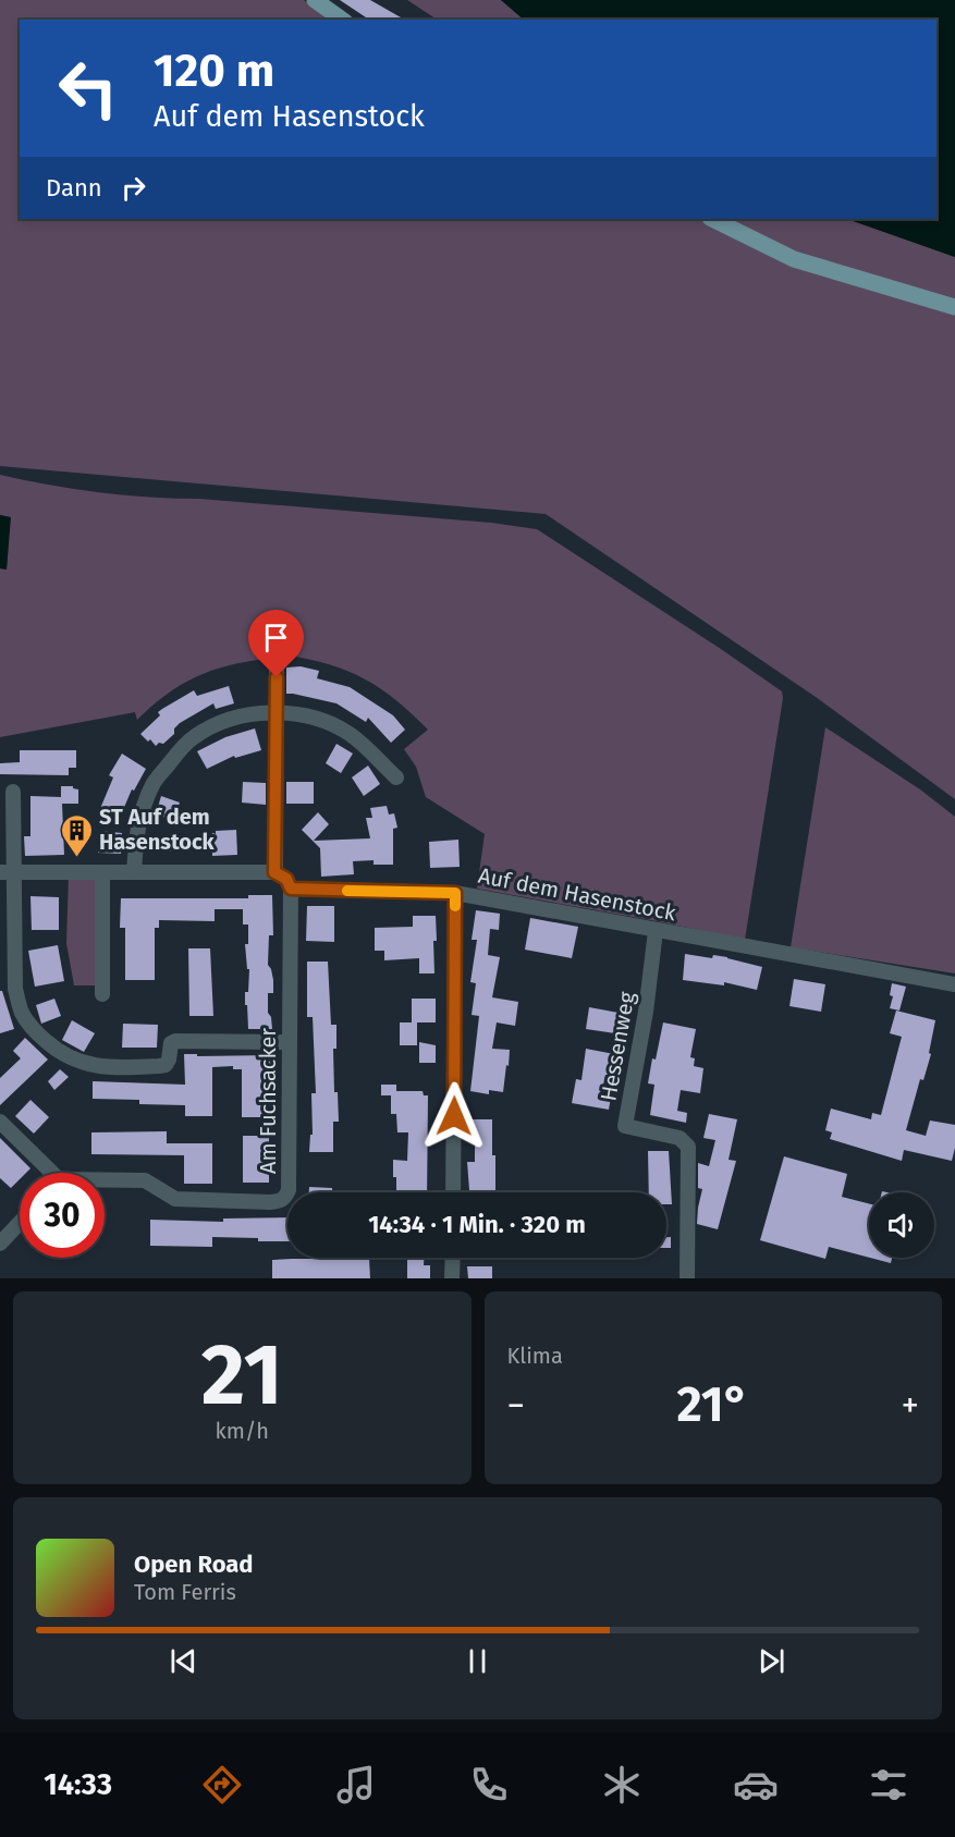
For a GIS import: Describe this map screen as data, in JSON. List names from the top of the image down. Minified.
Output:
{"streets":{"street":["Auf dem Hasenstock","Hessenweg","Am Fuchsacker"]},"crossings":[["Auf dem Hasenstock","Hessenweg"],["Auf dem Hasenstock","Am Fuchsacker"]],"places":{"building":["ST Auf dem Hasenstock"]},"page":{"turn":["120 m","Auf dem Hasenstock"],"then":"Dann","limit":"30","trip":"14:34 · 1 Min. · 320 m","tile":[["21","km/h"],"Klima"],"heat":["−","21°","+"],"song":["Open Road","Tom Ferris"],"tabs":"14:33"}}
